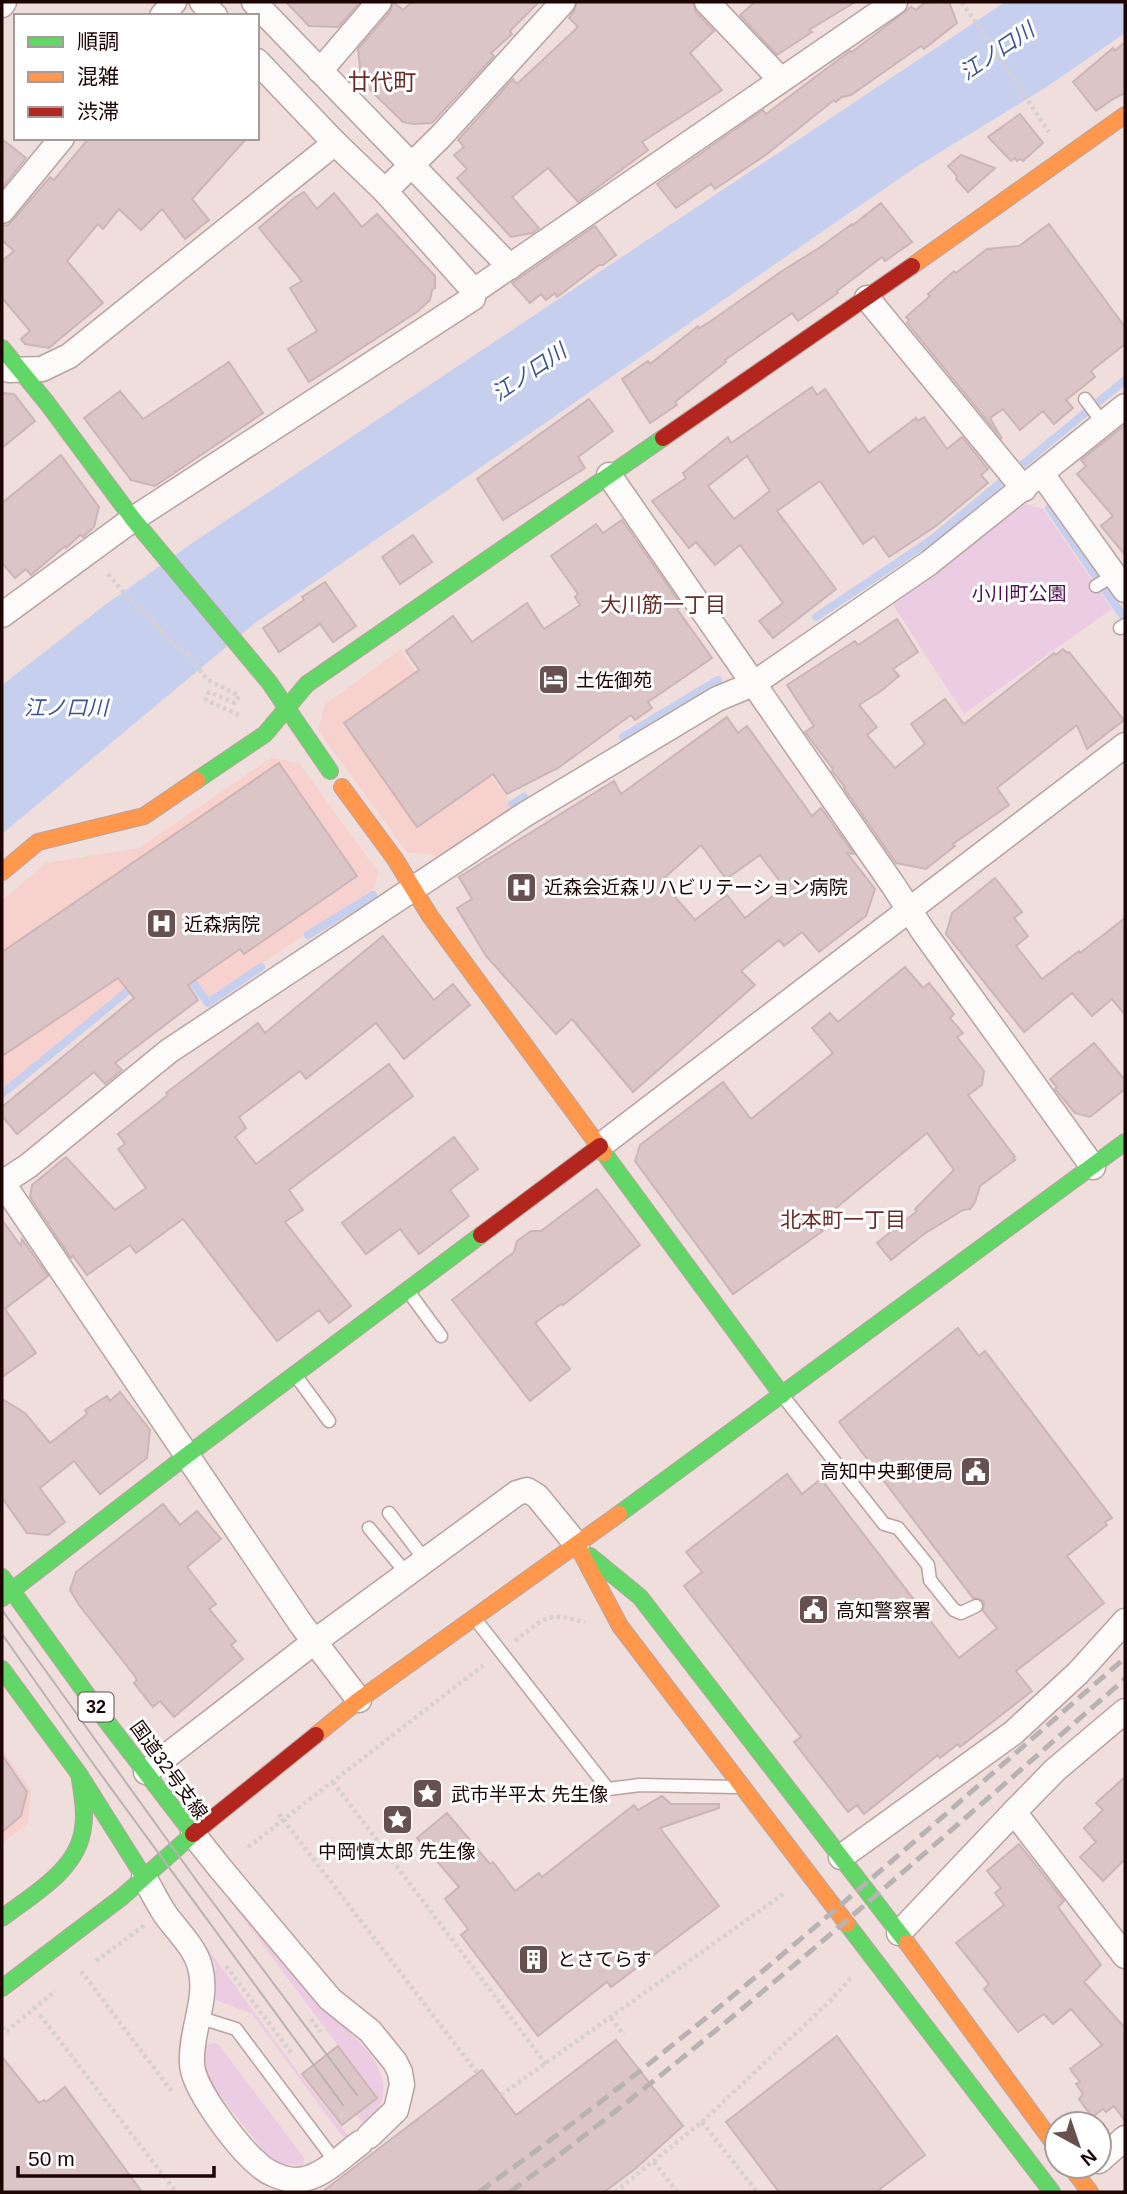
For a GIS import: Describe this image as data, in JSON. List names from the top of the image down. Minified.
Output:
{"streets":{"main road":["32","国道32号支線"]},"districts":["廿代町","大川筋一丁目","北本町一丁目"],"water":["江ノ口川"],"parks":["小川町公園"],"places":{"hotel":["土佐御苑"],"hospital":["近森会近森リハビリテーション病院","近森病院"],"public building":["高知中央郵便局","高知警察署"],"place":["武市半平太 先生像","中岡慎太郎 先生像"],"building":["とさてらす"]},"legend":["順調","混雑","渋滞"],"scale_bar":"50 m","north":"bottom right"}
